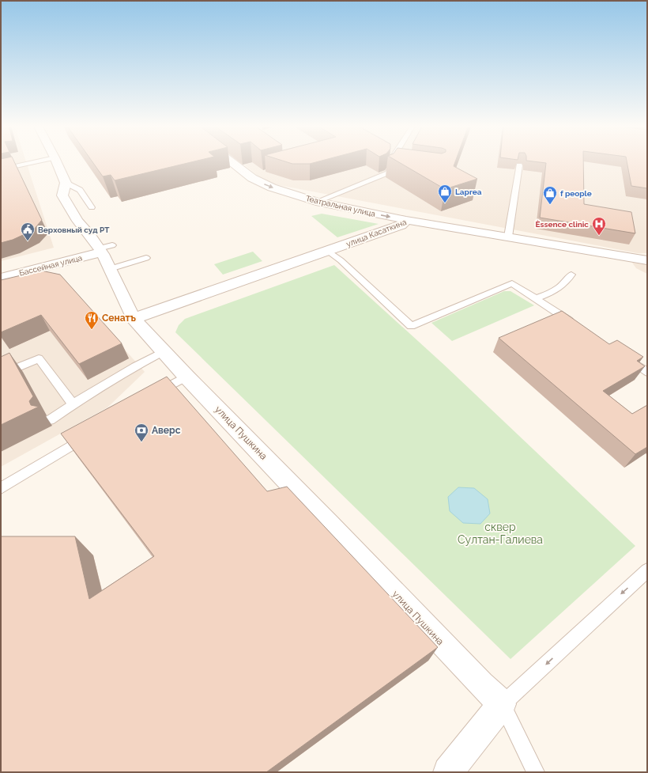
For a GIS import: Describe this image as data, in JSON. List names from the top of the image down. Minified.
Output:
{"streets":{"street":["Театральная улица","улица Касаткина","Бассейная улица","улица Пушкина"]},"crossings":[["Театральная улица","улица Касаткина"],["улица Касаткина","улица Пушкина"],["Бассейная улица","улица Пушкина"]],"one_way":["Театральная улица"],"parks":["сквер Султан-Галиева"],"places":{"shop":["Laprea","f people"],"hospital":["Èssence clinic"],"public building":["Верховный суд РТ"],"restaurant":["Сенатъ"],"bank":["Аверс"]}}
